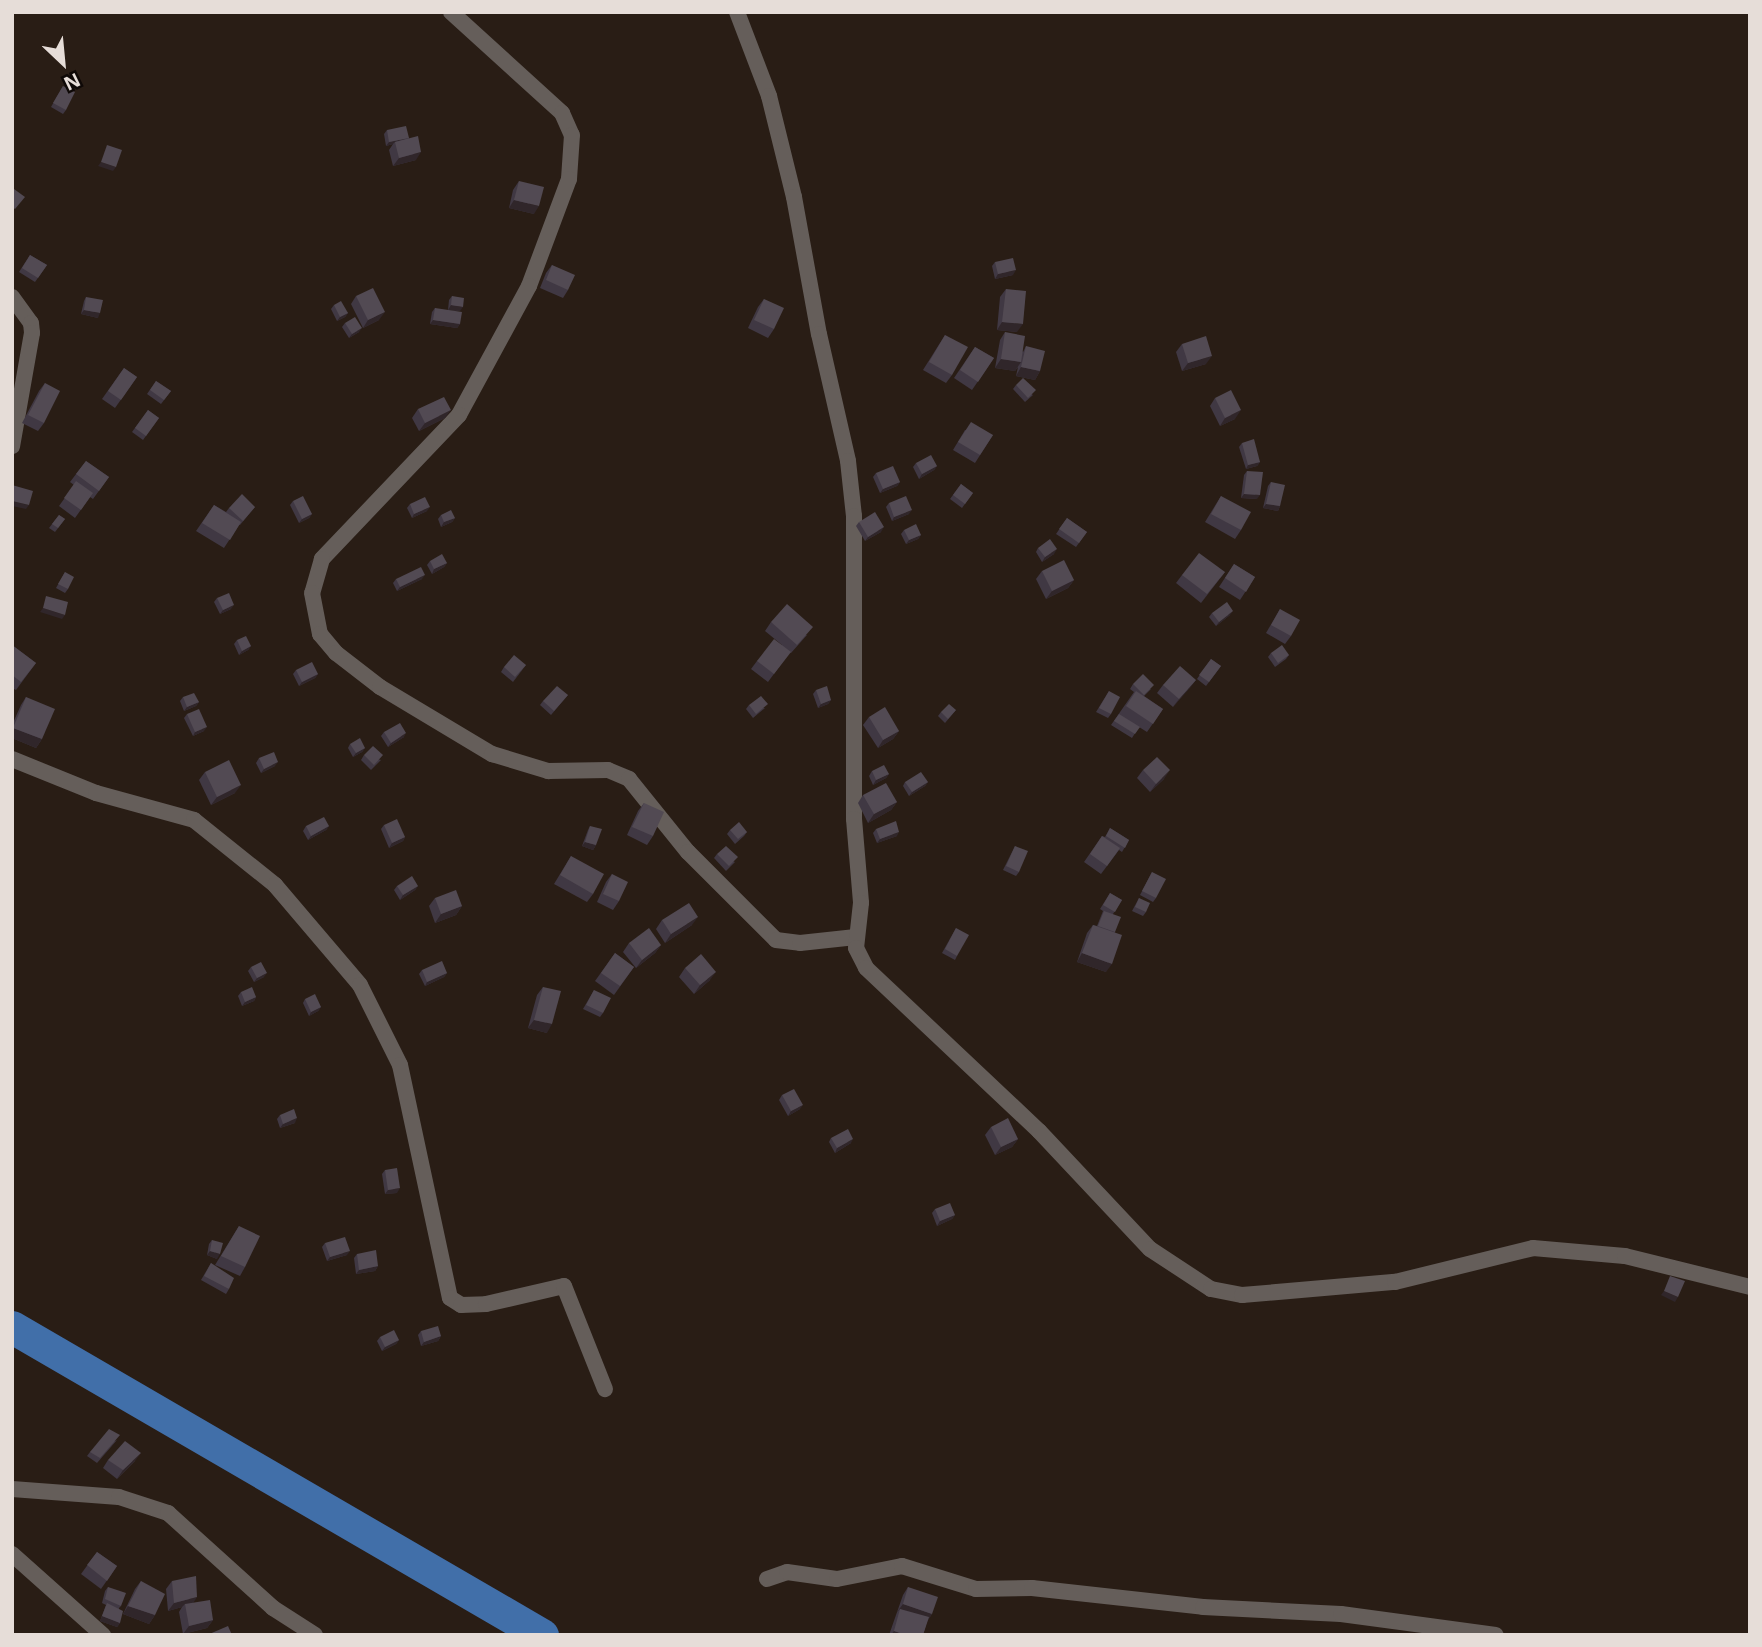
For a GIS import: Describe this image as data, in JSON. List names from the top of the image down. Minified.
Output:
{"north":"bottom right"}
